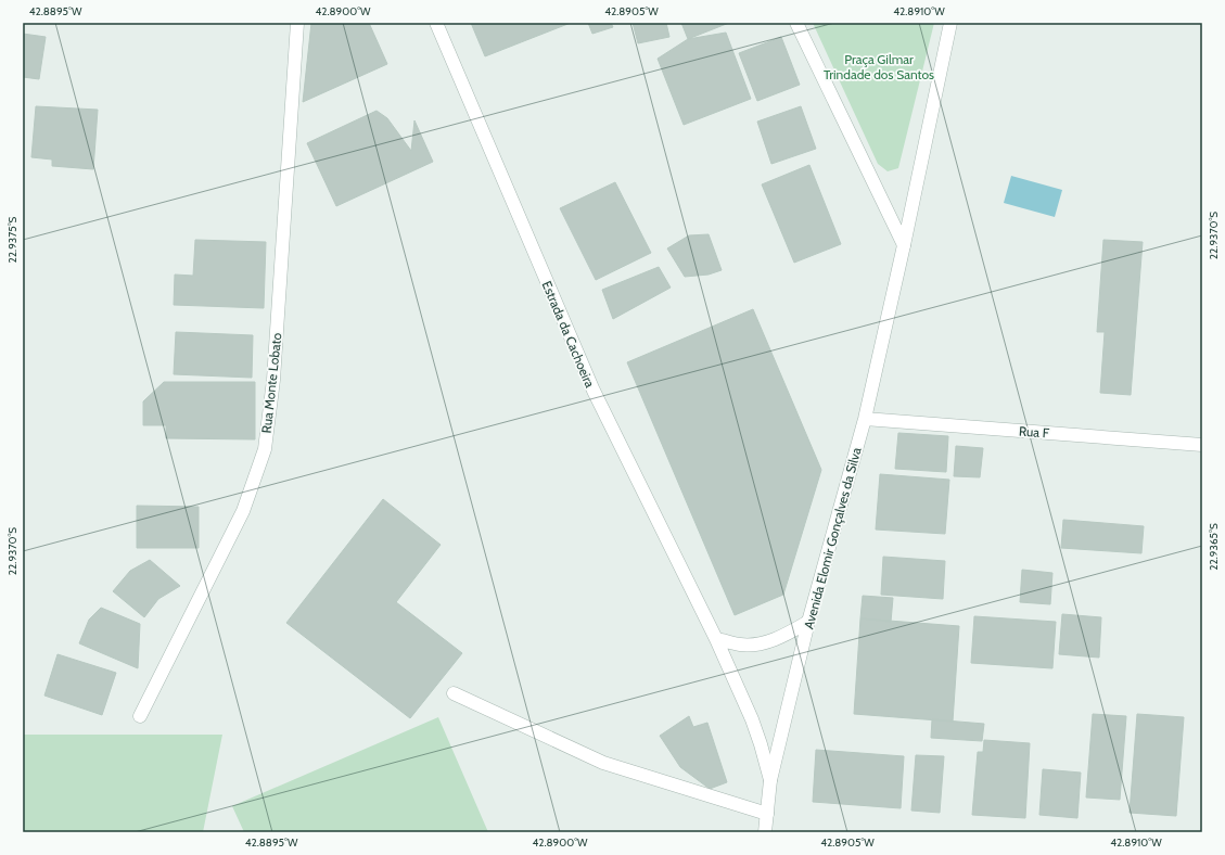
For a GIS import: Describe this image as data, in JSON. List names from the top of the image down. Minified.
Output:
{"streets":{"street":["Estrada da Cachoeira","Rua Monte Lobato","Rua F","Avenida Elomir Gonçalves da Silva"]},"crossings":[["Estrada da Cachoeira","Avenida Elomir Gonçalves da Silva"],["Rua F","Avenida Elomir Gonçalves da Silva"]],"parks":["Praça Gilmar Trindade dos Santos"],"coordinates":["42.8895°W","42.8900°W","42.8905°W","42.8910°W","22.9370°S","22.9375°S","22.9365°S"]}
